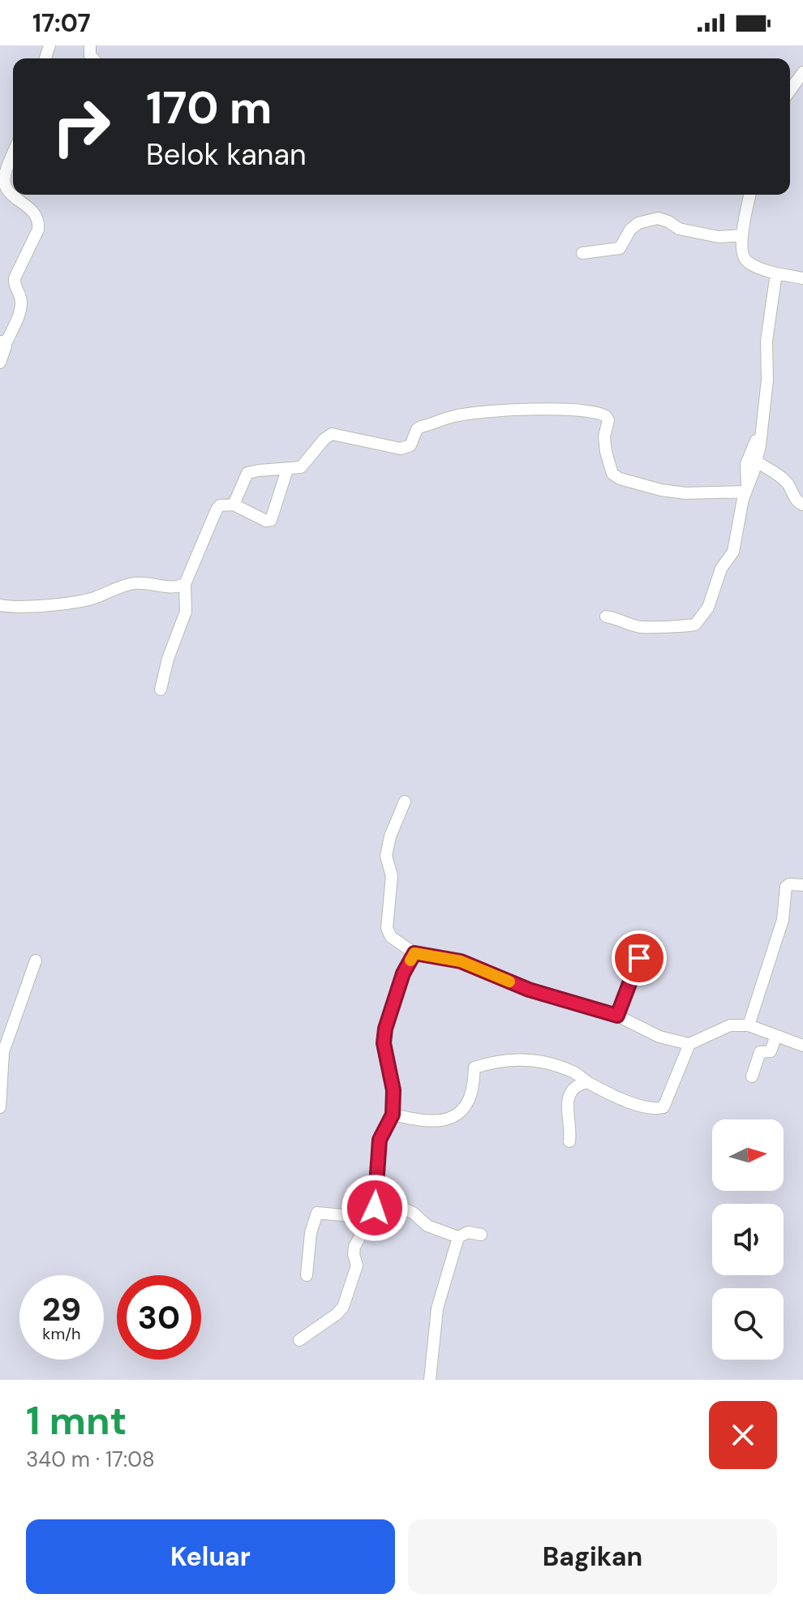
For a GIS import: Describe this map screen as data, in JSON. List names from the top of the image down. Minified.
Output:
{"north":"right","page":{"status":"17:07","turn":["170 m","Belok kanan"],"speed":"29 km/h","limit":"30","heading":["1 mnt","340 m · 17:08"],"buttons":["Keluar","Bagikan"]}}
